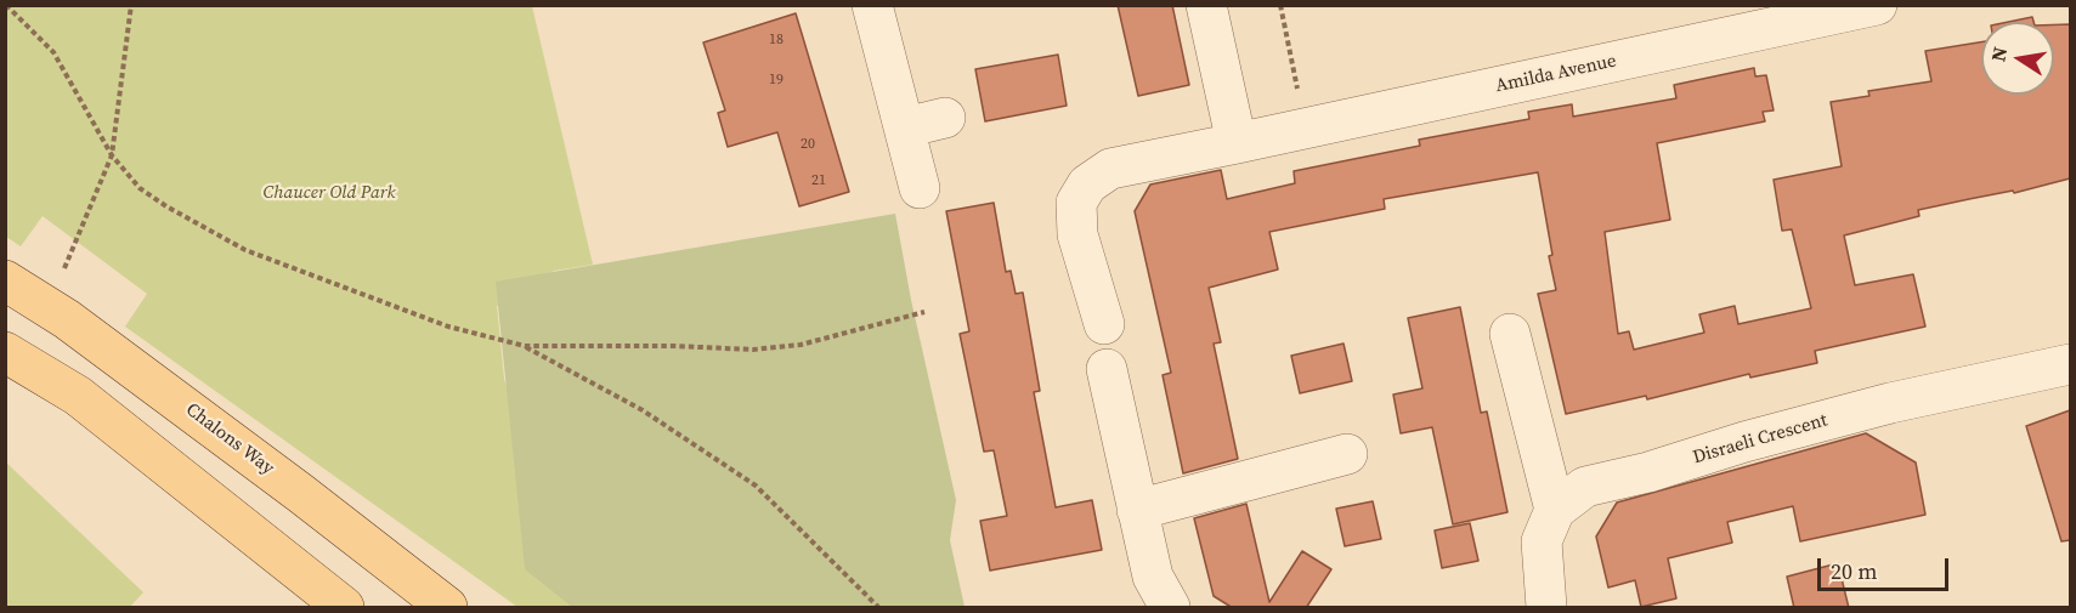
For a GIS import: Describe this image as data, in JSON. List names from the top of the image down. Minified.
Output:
{"streets":{"main road":["Chalons Way"],"street":["Amilda Avenue","Disraeli Crescent"]},"parks":["Chaucer Old Park"],"house_numbers":["18","19","20","21"],"scale_bar":"20 m","north":"left"}
